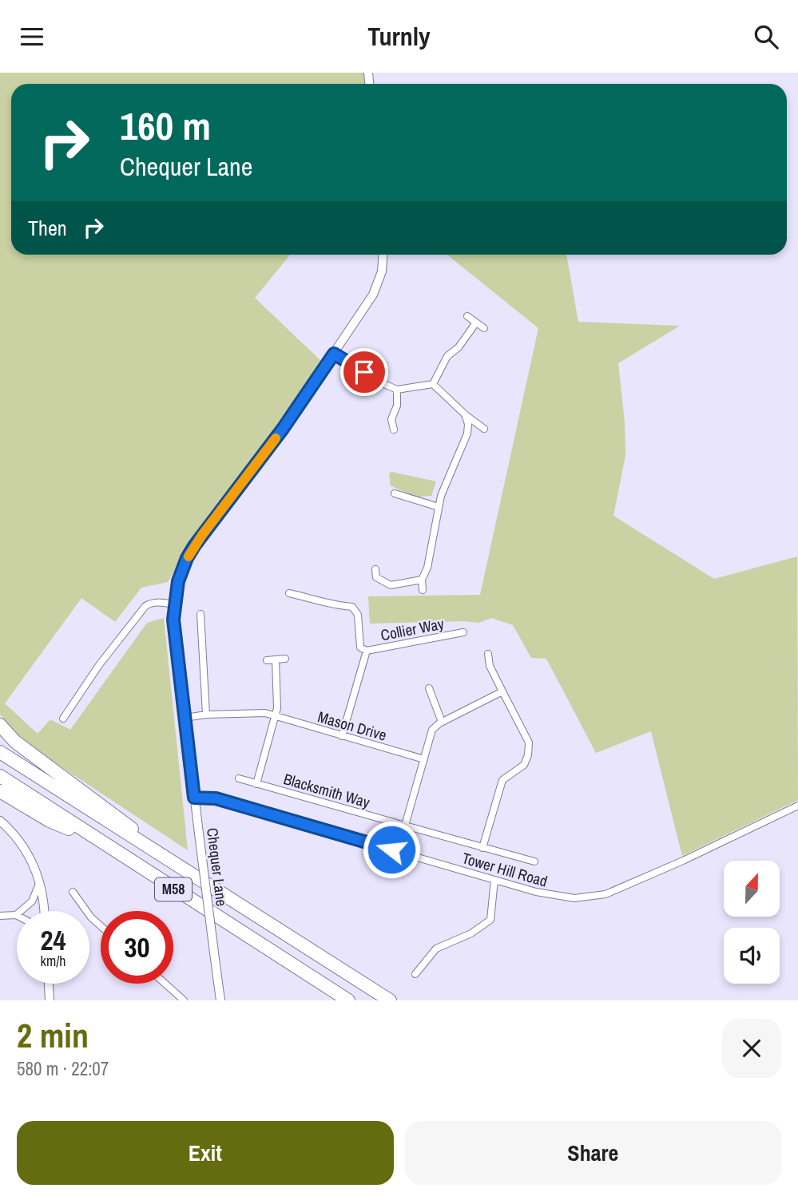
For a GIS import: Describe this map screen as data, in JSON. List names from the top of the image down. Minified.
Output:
{"streets":{"highway":["M58"],"street":["Collier Way","Mason Drive","Blacksmith Way","Chequer Lane","Tower Hill Road"]},"crossings":[["Collier Way","Mason Drive"],["Mason Drive","Chequer Lane"],["Chequer Lane","Tower Hill Road"]],"north":"top","page":{"header":"Turnly","turn":["160 m","Chequer Lane"],"then":"Then","speed":"24 km/h","limit":"30","heading":["2 min","580 m · 22:07"],"buttons":["Exit","Share"]}}
